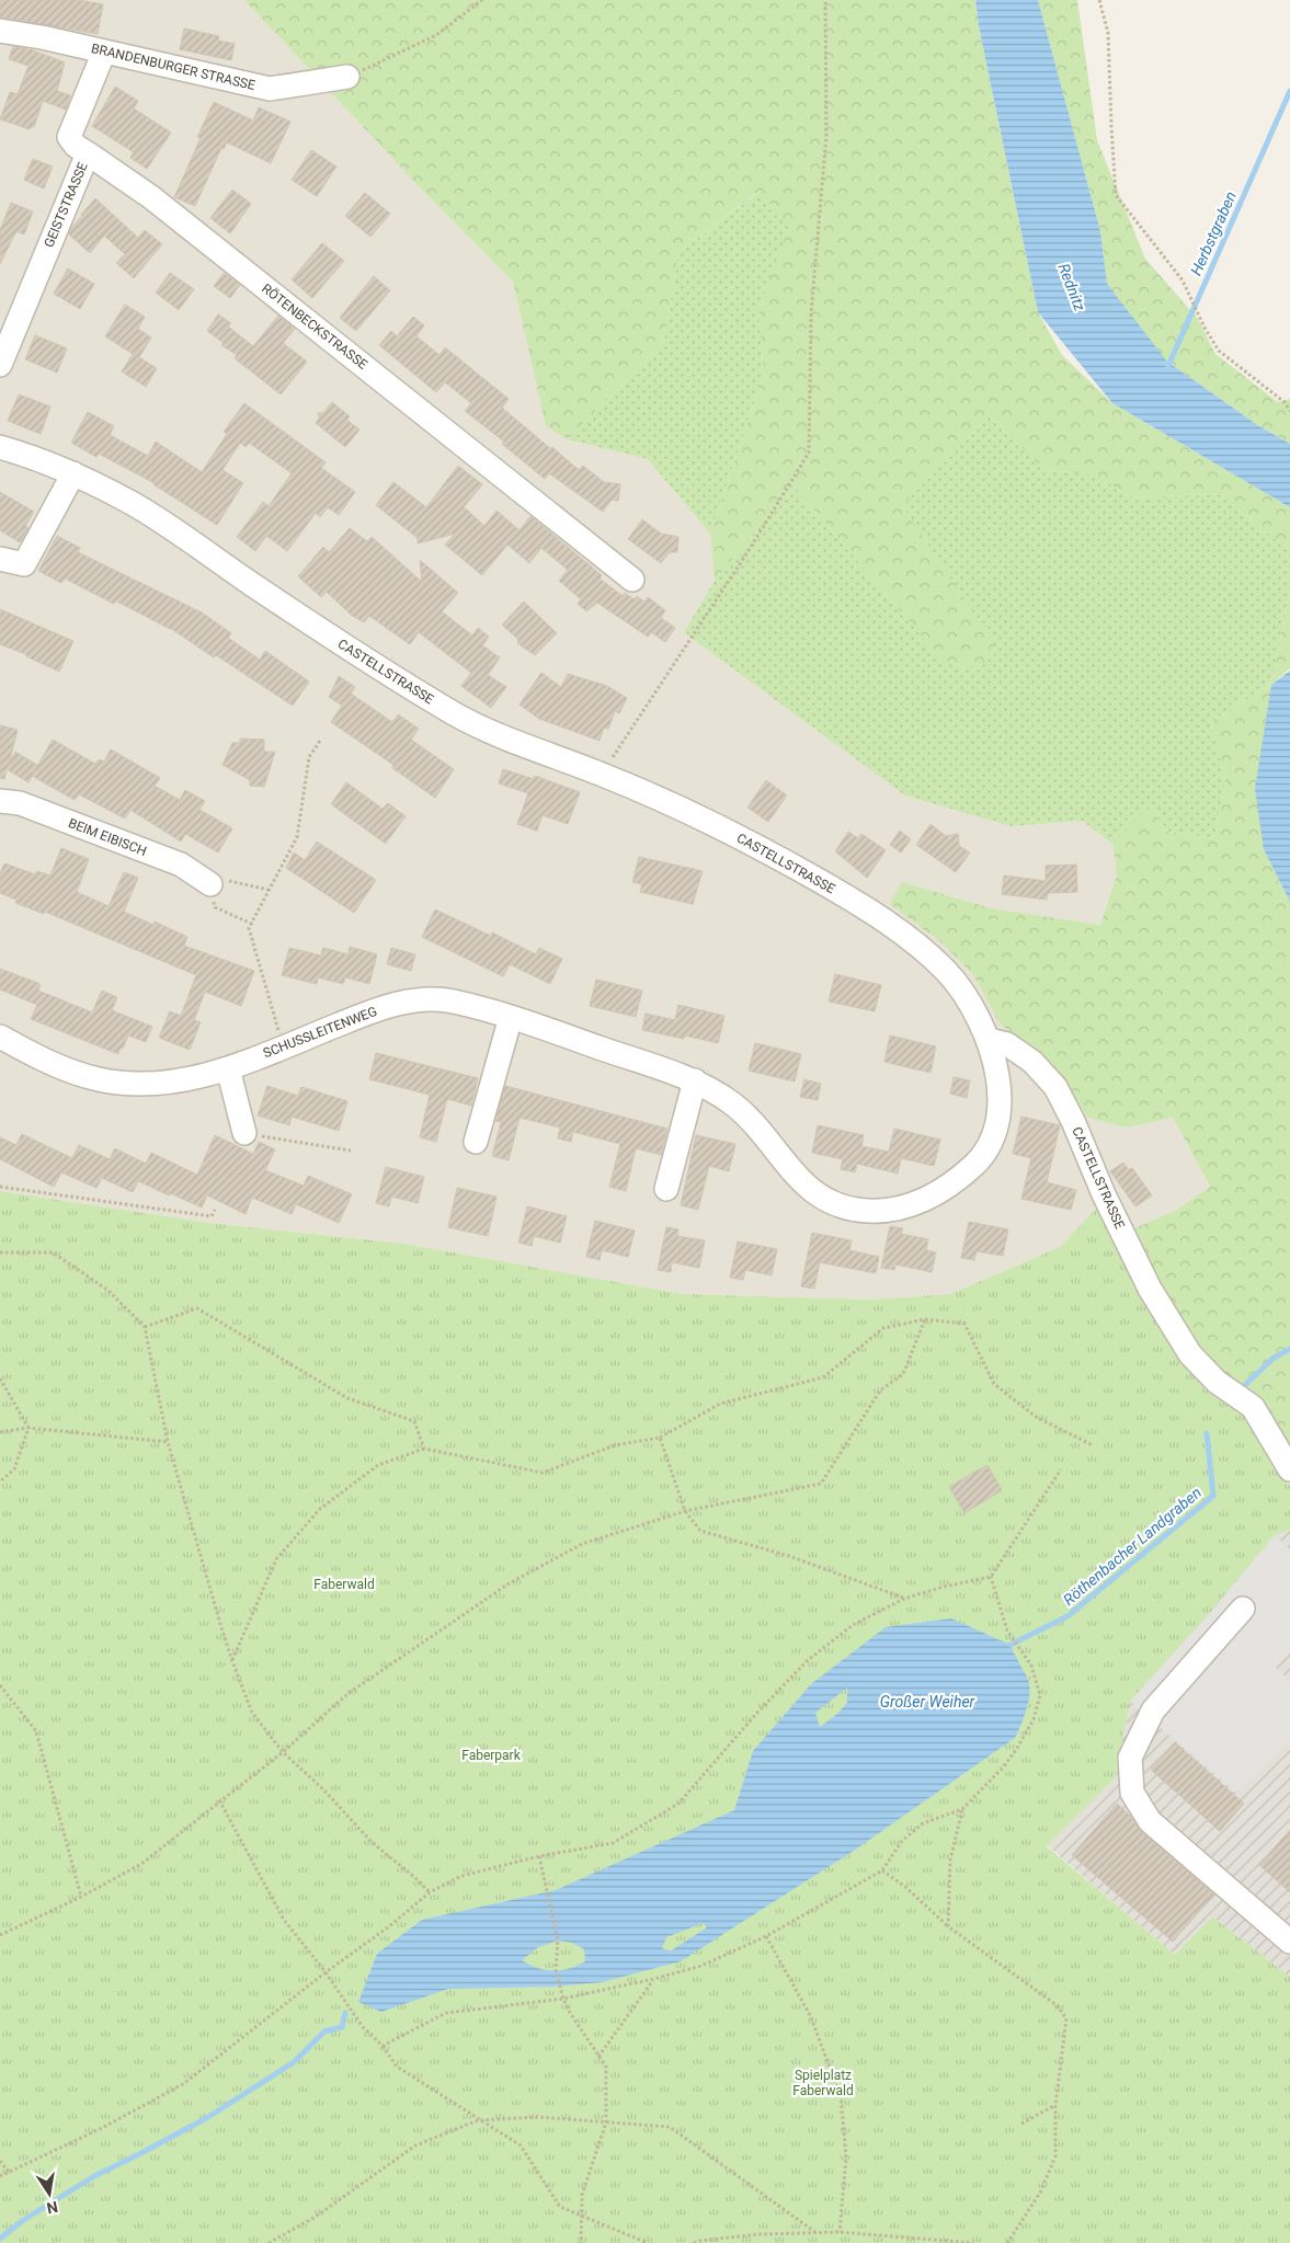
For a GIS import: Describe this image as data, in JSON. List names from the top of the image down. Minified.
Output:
{"streets":{"street":["BRANDENBURGER STRASSE","GEISTSTRASSE","RÖTENBECKSTRASSE","CASTELLSTRASSE","BEIM EIBISCH","SCHUSSLEITENWEG"]},"crossings":[["BRANDENBURGER STRASSE","GEISTSTRASSE"],["GEISTSTRASSE","RÖTENBECKSTRASSE"],["CASTELLSTRASSE","SCHUSSLEITENWEG"]],"water":["Herbstgraben","Rednitz","Röthenbacher Landgraben","Großer Weiher"],"parks":["Faberwald","Faberpark","Spielplatz Faberwald"],"north":"bottom"}
